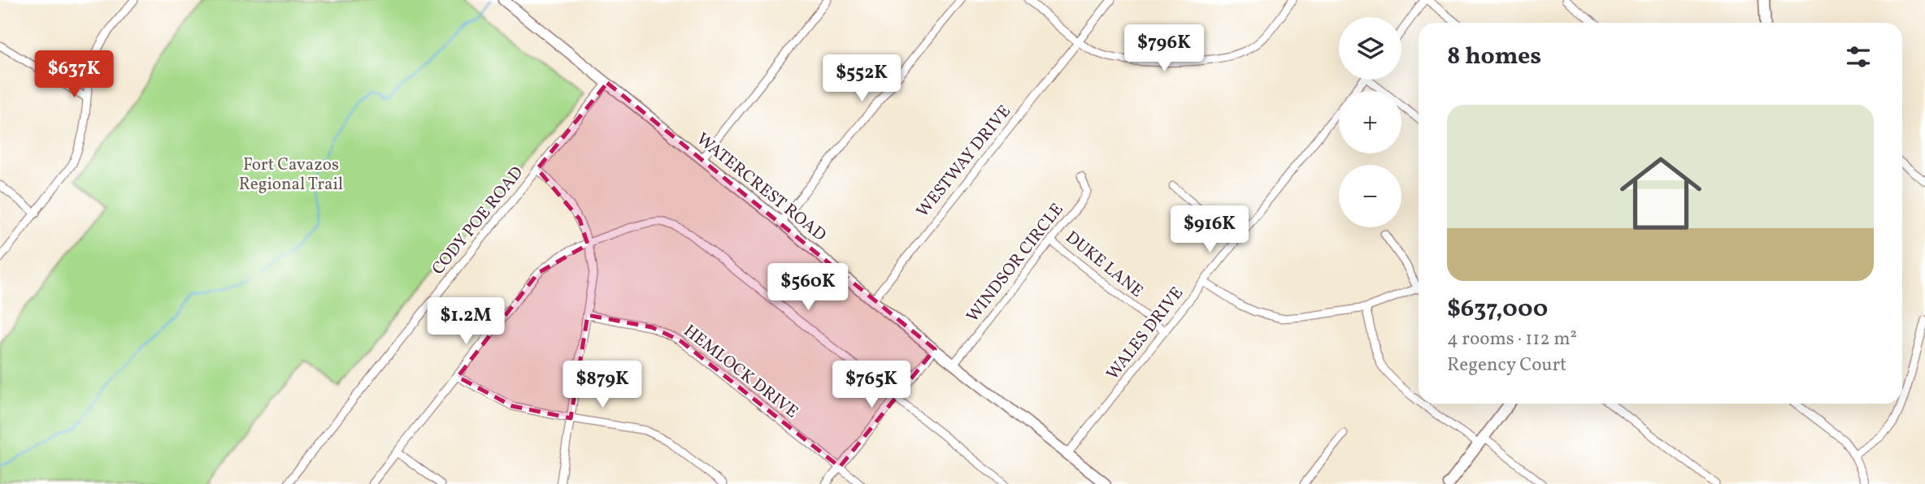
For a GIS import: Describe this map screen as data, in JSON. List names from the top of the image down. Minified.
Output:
{"streets":{"street":["WESTWAY DRIVE","WATERCREST ROAD","CODY POE ROAD","WINDSOR CIRCLE","DUKE LANE","WALES DRIVE","HEMLOCK DRIVE"]},"crossings":[["WESTWAY DRIVE","WATERCREST ROAD"],["WATERCREST ROAD","CODY POE ROAD"],["WATERCREST ROAD","WINDSOR CIRCLE"],["WATERCREST ROAD","WALES DRIVE"],["WINDSOR CIRCLE","DUKE LANE"],["DUKE LANE","WALES DRIVE"]],"parks":["Fort Cavazos Regional Trail"],"page":{"map_buttons":["+","−"],"heading":"8 homes","price":["$796K","$637K","$552K","$916K","$560K","$1.2M","$879K","$765K"],"list":[{"name":"$637,000","note":"4 rooms · 112 m² · Regency Court"}]}}
